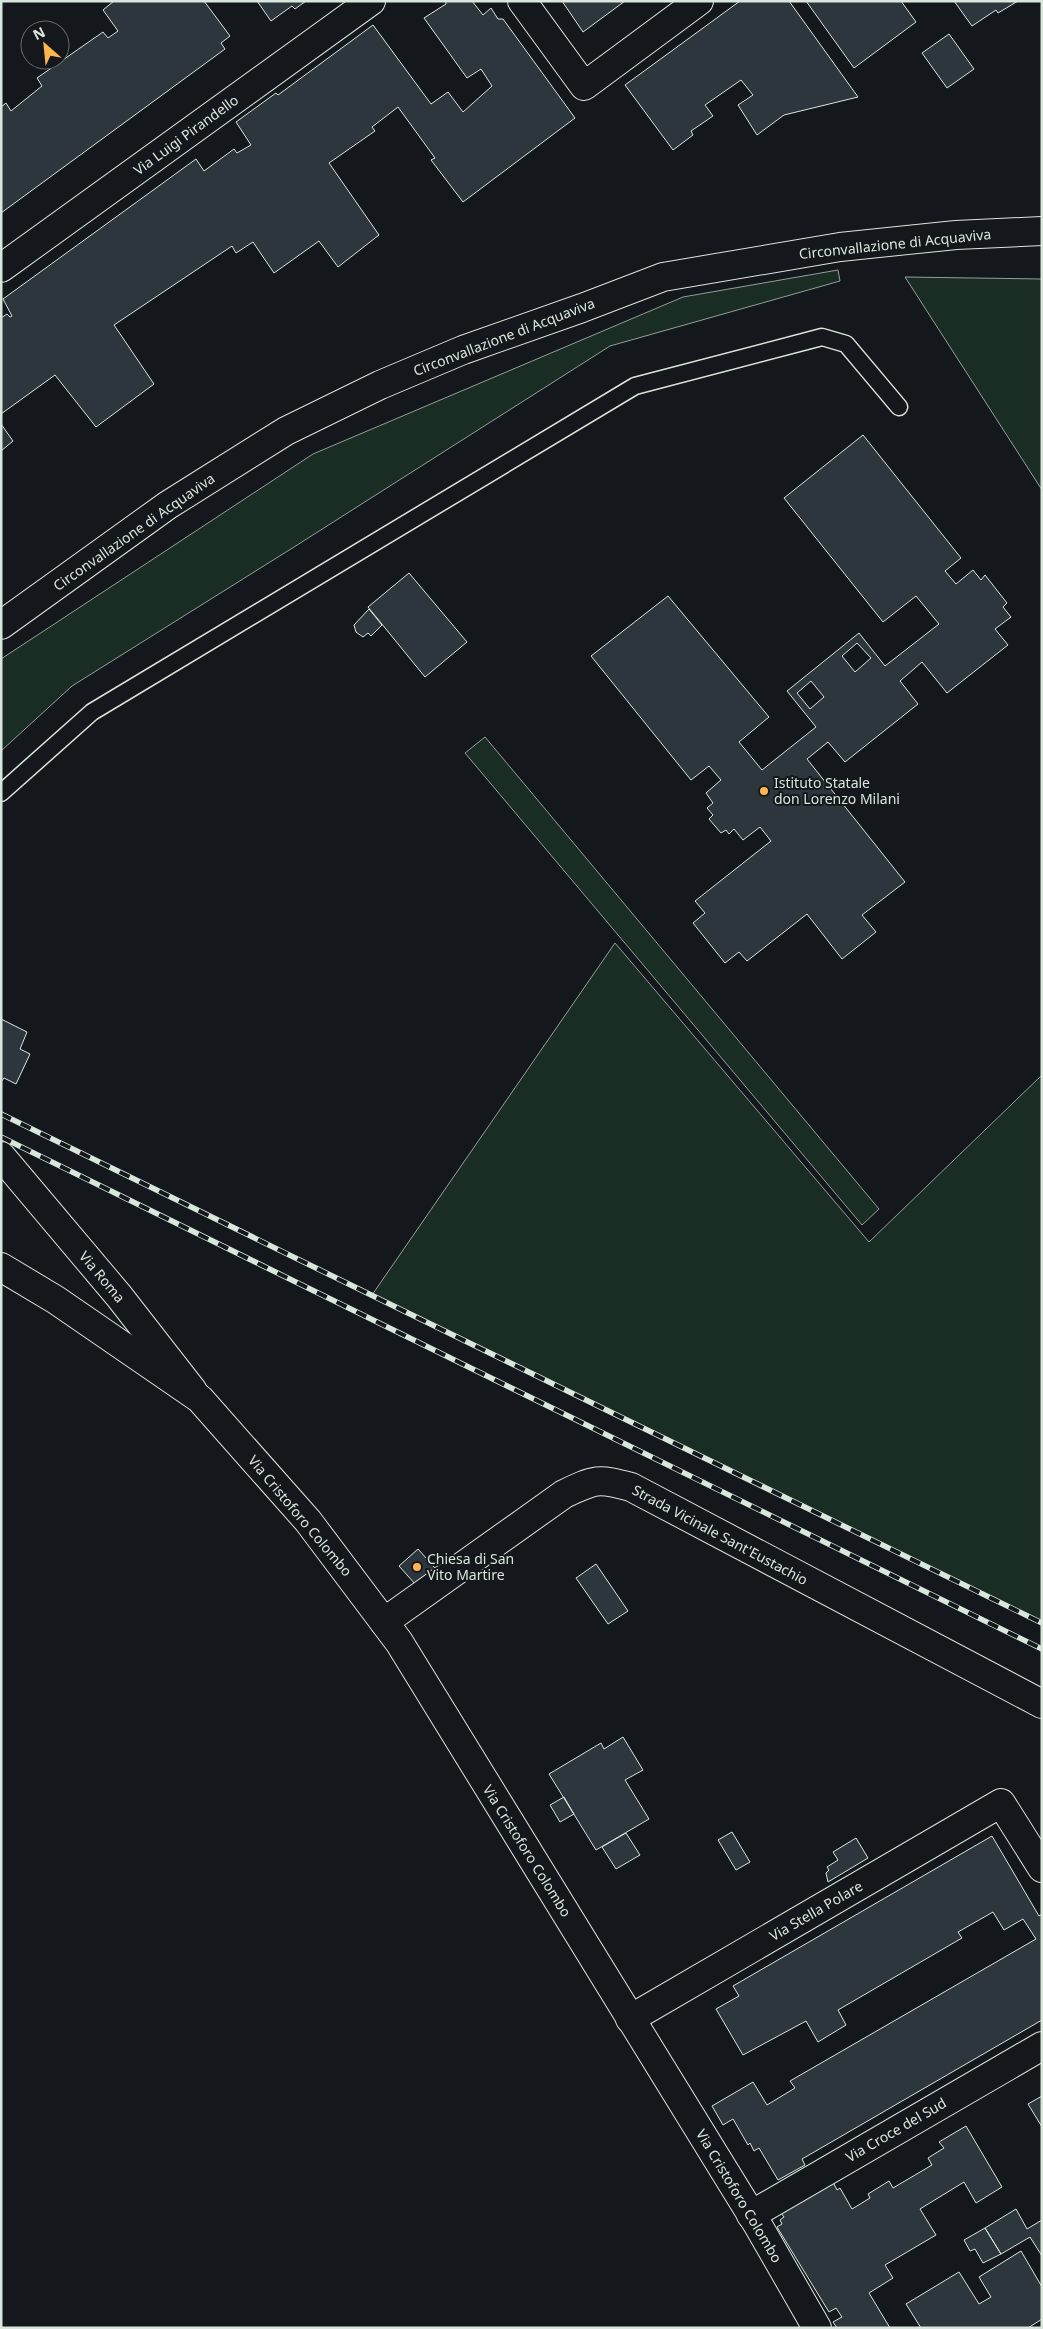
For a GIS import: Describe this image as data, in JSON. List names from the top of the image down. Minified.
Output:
{"streets":{"street":["Via Luigi Pirandello","Circonvallazione di Acquaviva","Via Roma","Via Cristoforo Colombo","Strada Vicinale Sant'Eustachio","Via Stella Polare","Via Croce del Sud"]},"crossings":[["Via Roma","Via Cristoforo Colombo"],["Via Cristoforo Colombo","Strada Vicinale Sant'Eustachio"],["Via Cristoforo Colombo","Via Stella Polare"],["Via Cristoforo Colombo","Via Croce del Sud"]],"places":["Istituto Statale don Lorenzo Milani","Chiesa di San Vito Martire"],"north":"top left"}
